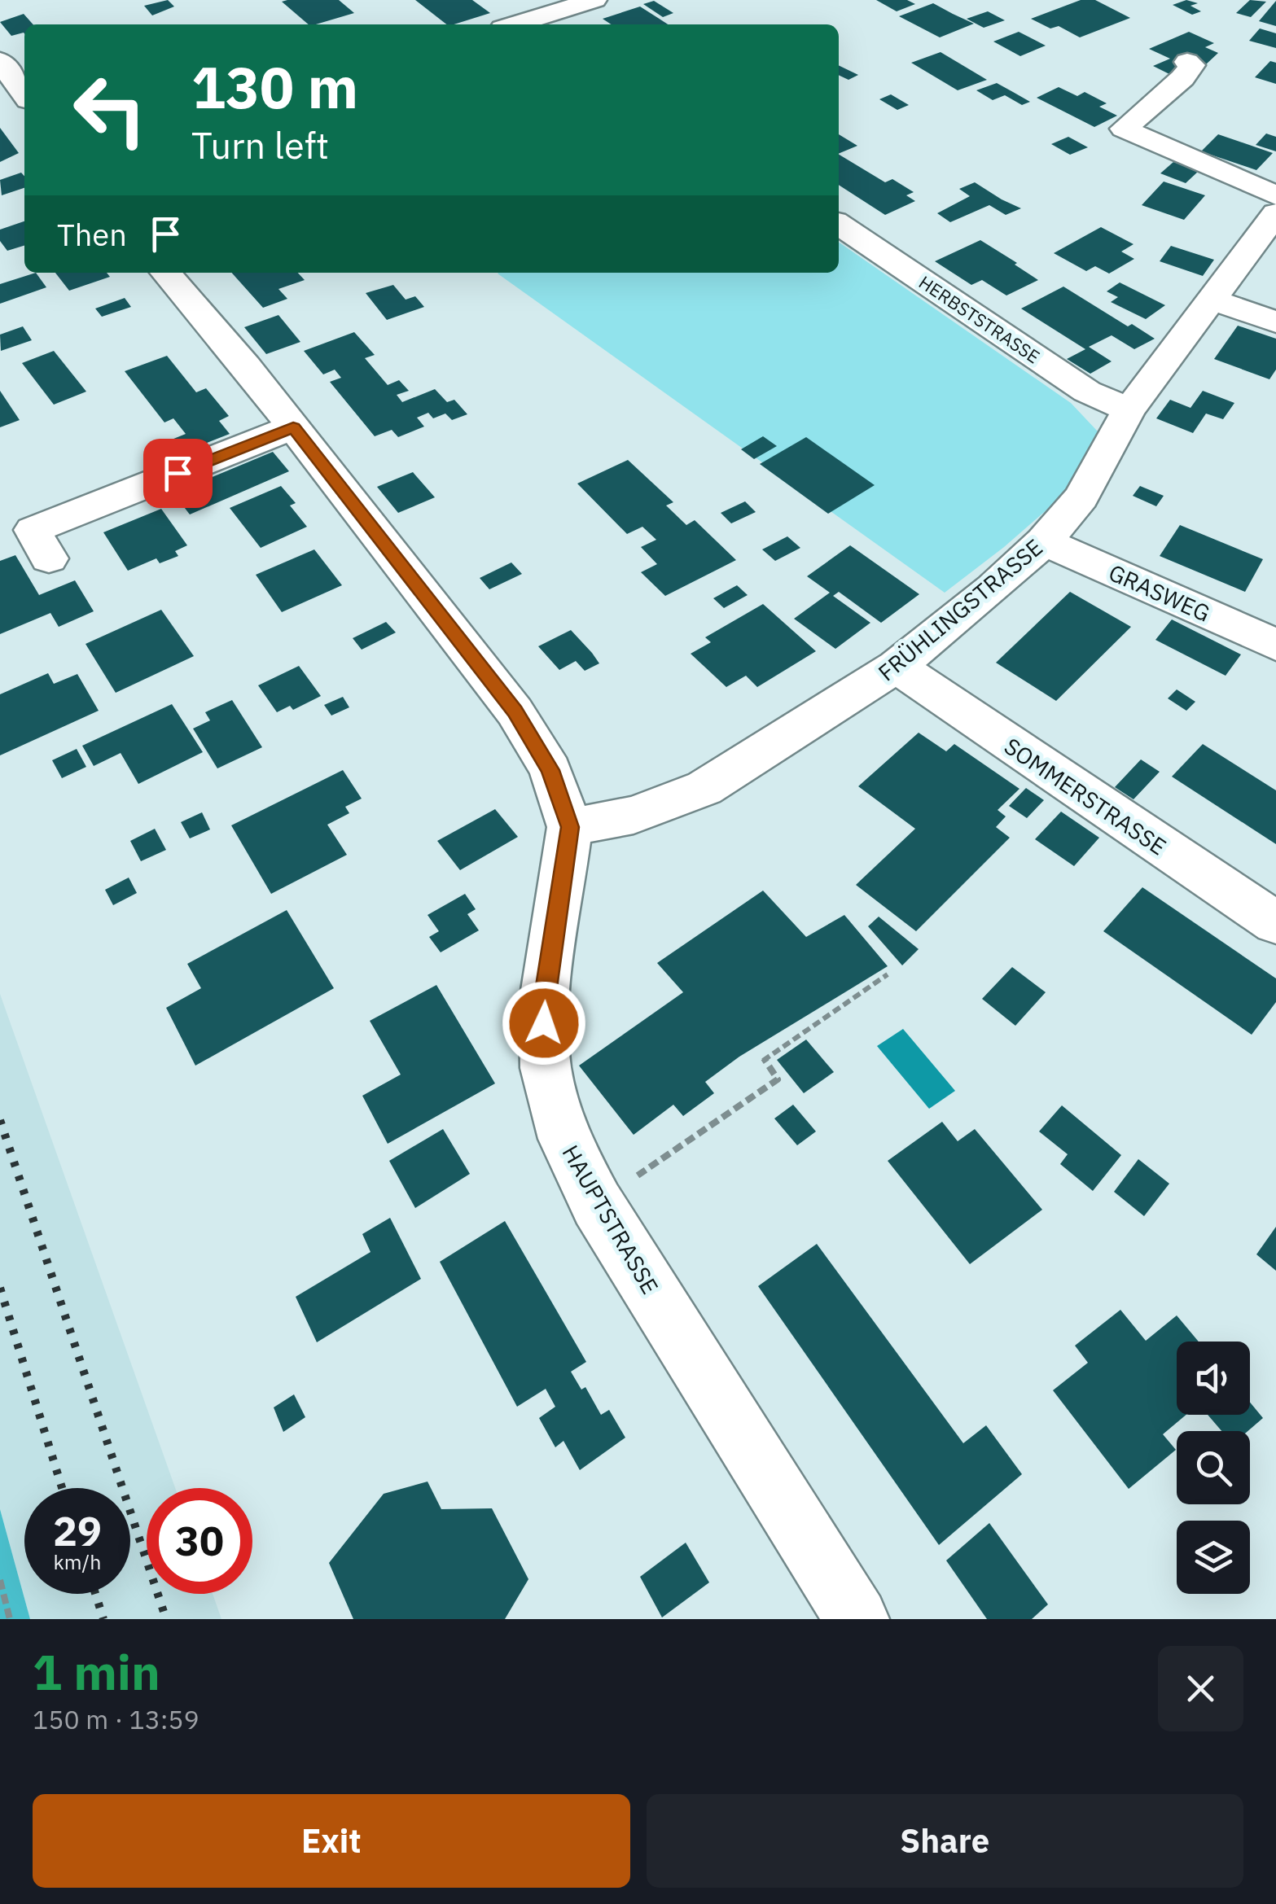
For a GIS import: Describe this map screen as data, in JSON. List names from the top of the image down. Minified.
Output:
{"streets":{"street":["HERBSTSTRASSE","GRASWEG","FRÜHLINGSTRASSE","SOMMERSTRASSE","HAUPTSTRASSE"]},"crossings":[["HERBSTSTRASSE","FRÜHLINGSTRASSE"],["GRASWEG","FRÜHLINGSTRASSE"],["FRÜHLINGSTRASSE","SOMMERSTRASSE"],["FRÜHLINGSTRASSE","HAUPTSTRASSE"]],"page":{"turn":["130 m","Turn left"],"then":"Then","speed":"29 km/h","limit":"30","heading":["1 min","150 m · 13:59"],"buttons":["Exit","Share"]}}
